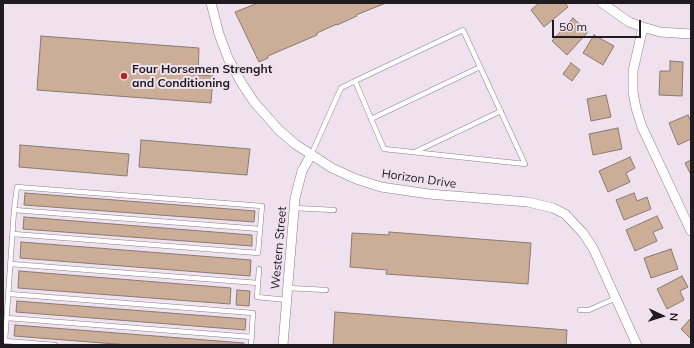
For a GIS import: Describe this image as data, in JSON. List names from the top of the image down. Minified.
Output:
{"streets":{"street":["Horizon Drive","Western Street"]},"crossings":[["Horizon Drive","Western Street"]],"places":["Four Horsemen Strenght and Conditioning"],"scale_bar":"50 m","north":"right"}
